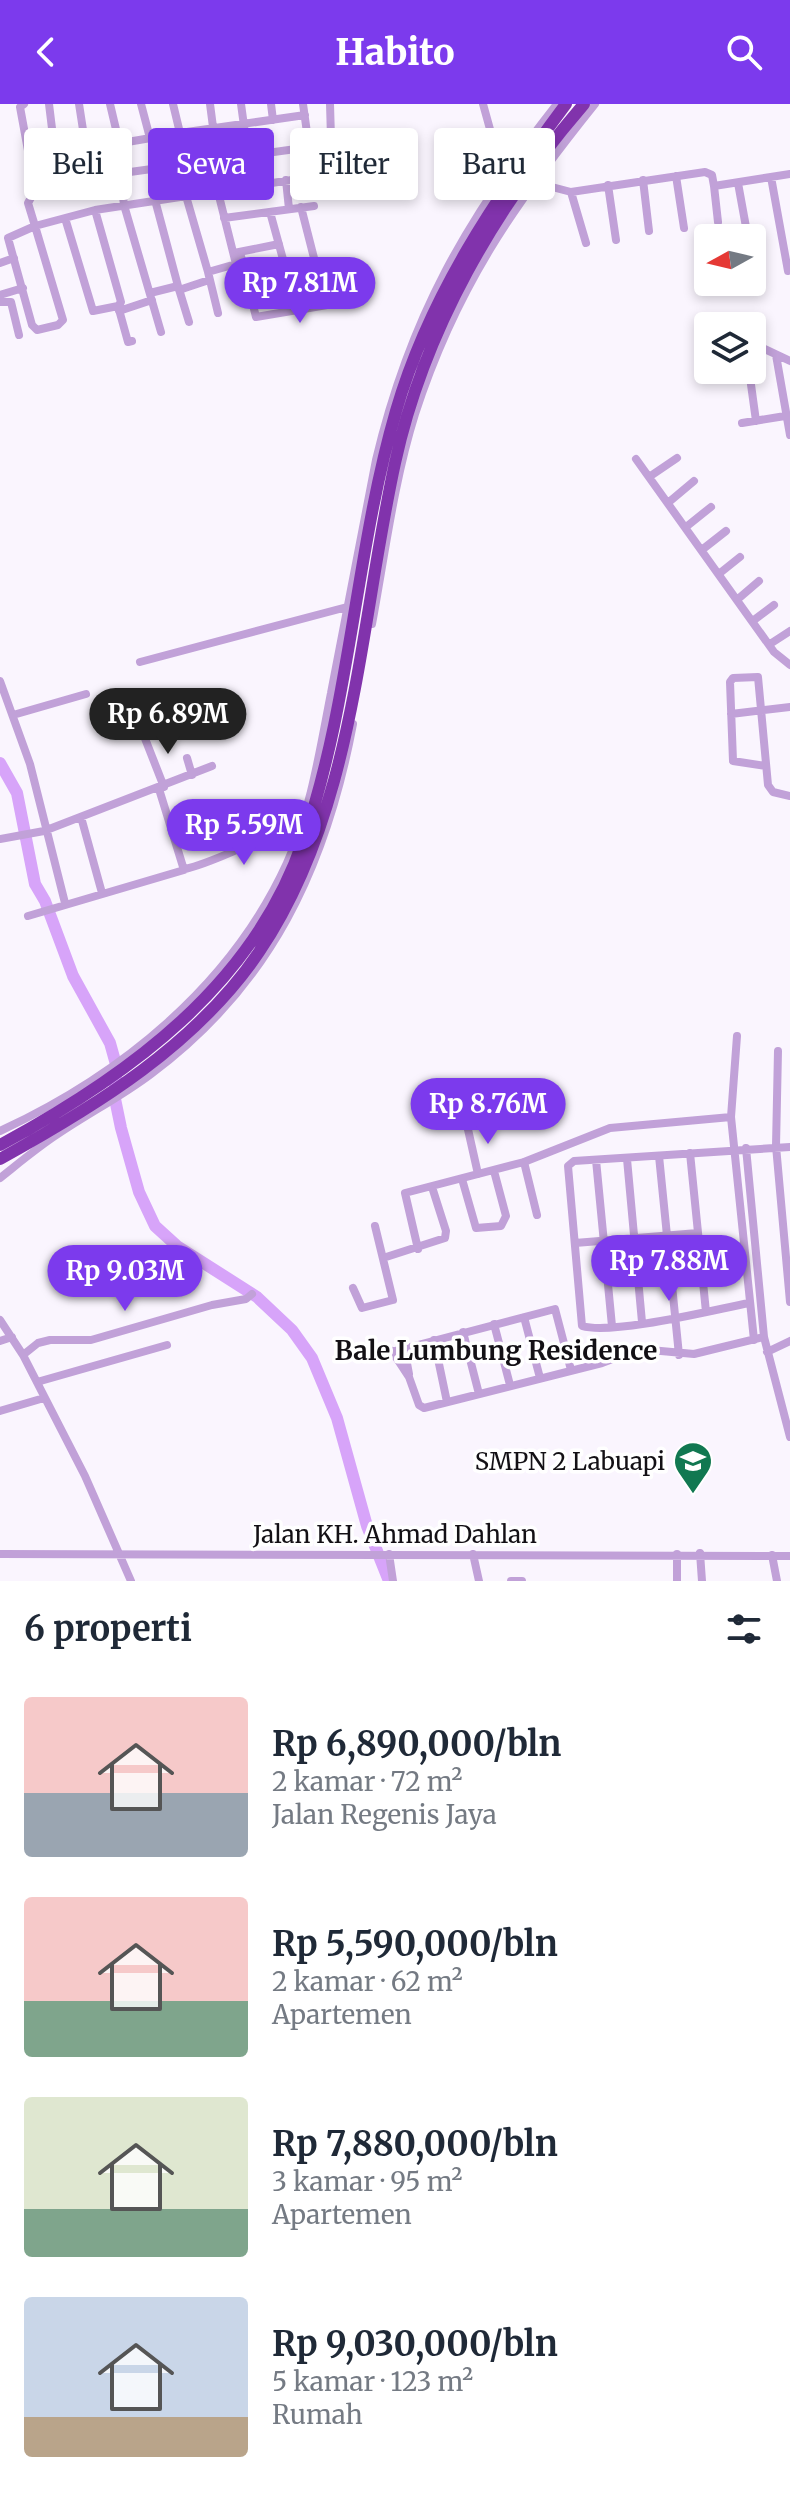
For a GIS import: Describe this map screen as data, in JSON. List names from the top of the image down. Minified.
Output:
{"streets":{"street":["Jalan KH. Ahmad Dahlan"]},"districts":["Bale Lumbung Residence"],"places":{"school or university":["SMPN 2 Labuapi"]},"north":"left","page":{"header":"Habito","chip":["Beli","Sewa","Filter","Baru"],"price":["Rp 7.81M","Rp 6.89M","Rp 5.59M","Rp 8.76M","Rp 7.88M","Rp 9.03M"],"heading":"6 properti","list":[{"name":"Rp 6,890,000/bln","note":"2 kamar · 72 m² · Jalan Regenis Jaya"},{"name":"Rp 5,590,000/bln","note":"2 kamar · 62 m² · Apartemen"},{"name":"Rp 7,880,000/bln","note":"3 kamar · 95 m² · Apartemen"},{"name":"Rp 9,030,000/bln","note":"5 kamar · 123 m² · Rumah"}]}}
